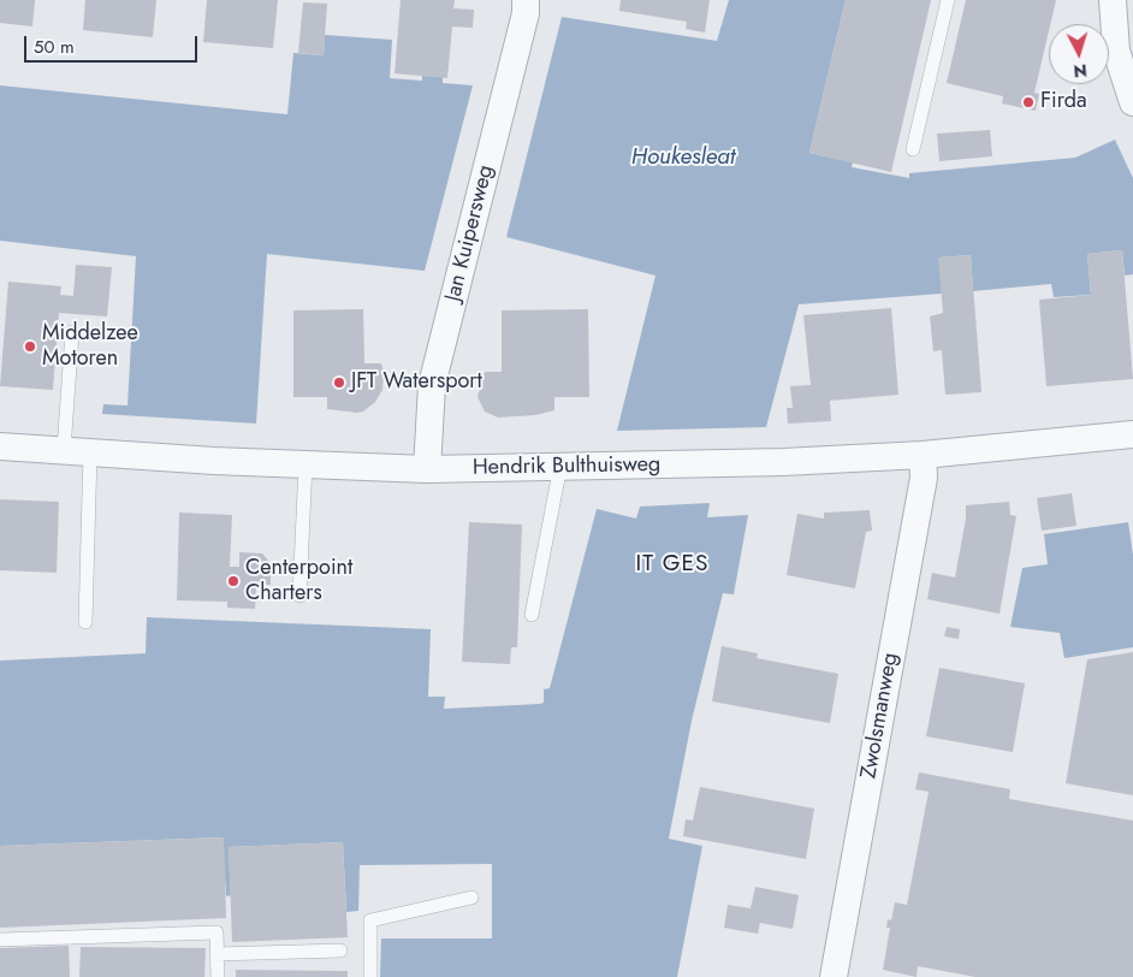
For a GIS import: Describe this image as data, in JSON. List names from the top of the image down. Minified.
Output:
{"streets":{"street":["Jan Kuipersweg","Hendrik Bulthuisweg","Zwolsmanweg"]},"crossings":[["Jan Kuipersweg","Hendrik Bulthuisweg"],["Hendrik Bulthuisweg","Zwolsmanweg"]],"districts":["IT GES"],"water":["Houkesleat"],"places":["Firda","Middelzee Motoren","JFT Watersport","Centerpoint Charters"],"scale_bar":"50 m","north":"bottom"}
